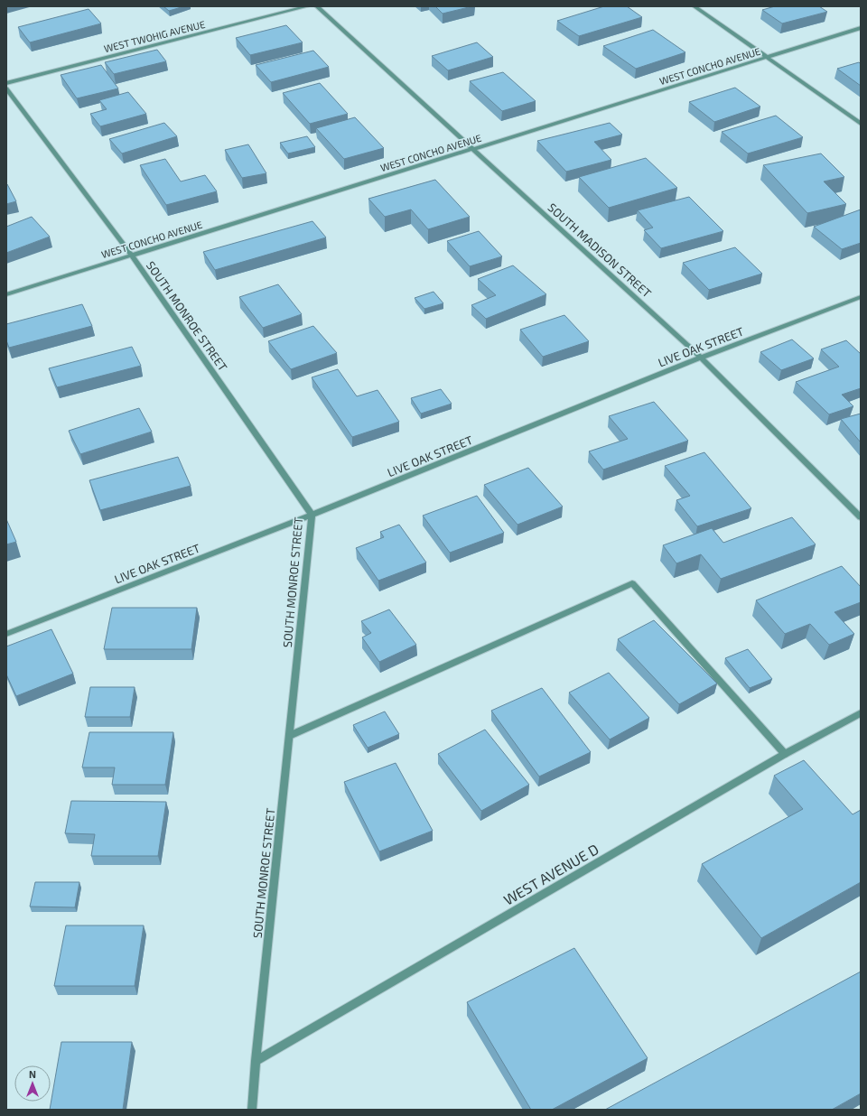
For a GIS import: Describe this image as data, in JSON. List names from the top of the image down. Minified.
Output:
{"streets":{"street":["WEST TWOHIG AVENUE","WEST CONCHO AVENUE","SOUTH MADISON STREET","SOUTH MONROE STREET","LIVE OAK STREET","WEST AVENUE D"]},"crossings":[["WEST CONCHO AVENUE","SOUTH MADISON STREET"],["WEST CONCHO AVENUE","SOUTH MONROE STREET"],["SOUTH MADISON STREET","LIVE OAK STREET"],["SOUTH MONROE STREET","LIVE OAK STREET"],["SOUTH MONROE STREET","WEST AVENUE D"]],"north":"top"}
